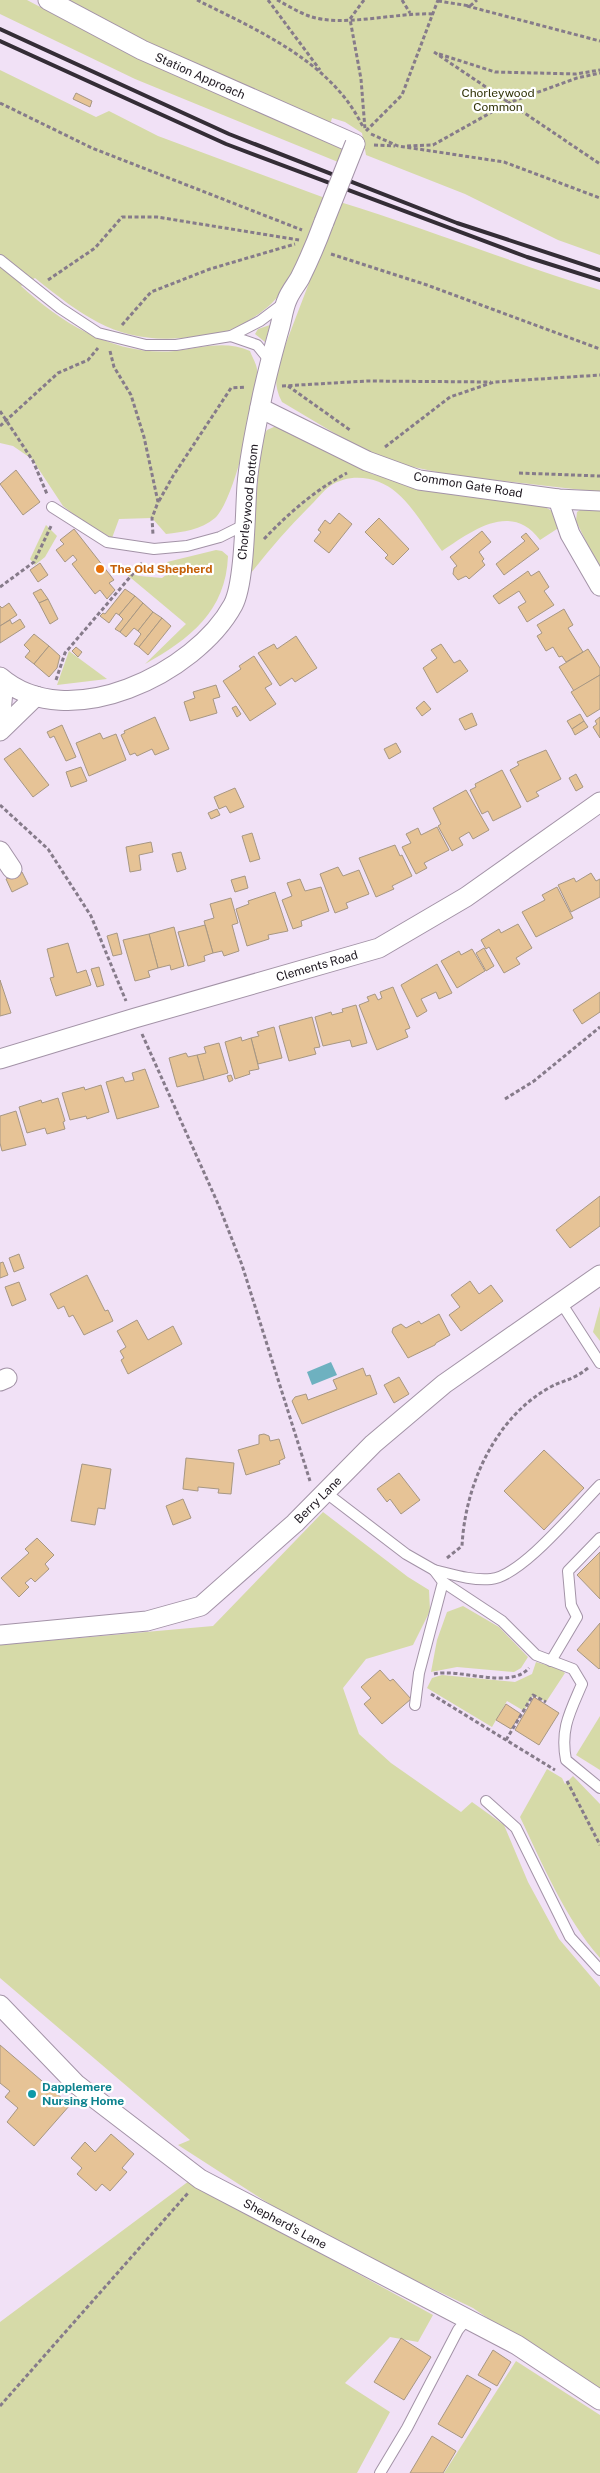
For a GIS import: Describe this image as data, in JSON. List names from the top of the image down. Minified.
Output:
{"streets":{"street":["Station Approach","Common Gate Road","Chorleywood Bottom","Clements Road","Berry Lane","Shepherd's Lane"]},"crossings":[["Station Approach","Chorleywood Bottom"],["Common Gate Road","Chorleywood Bottom"]],"parks":["Chorleywood Common"],"places":["The Old Shepherd","Dapplemere Nursing Home"]}
